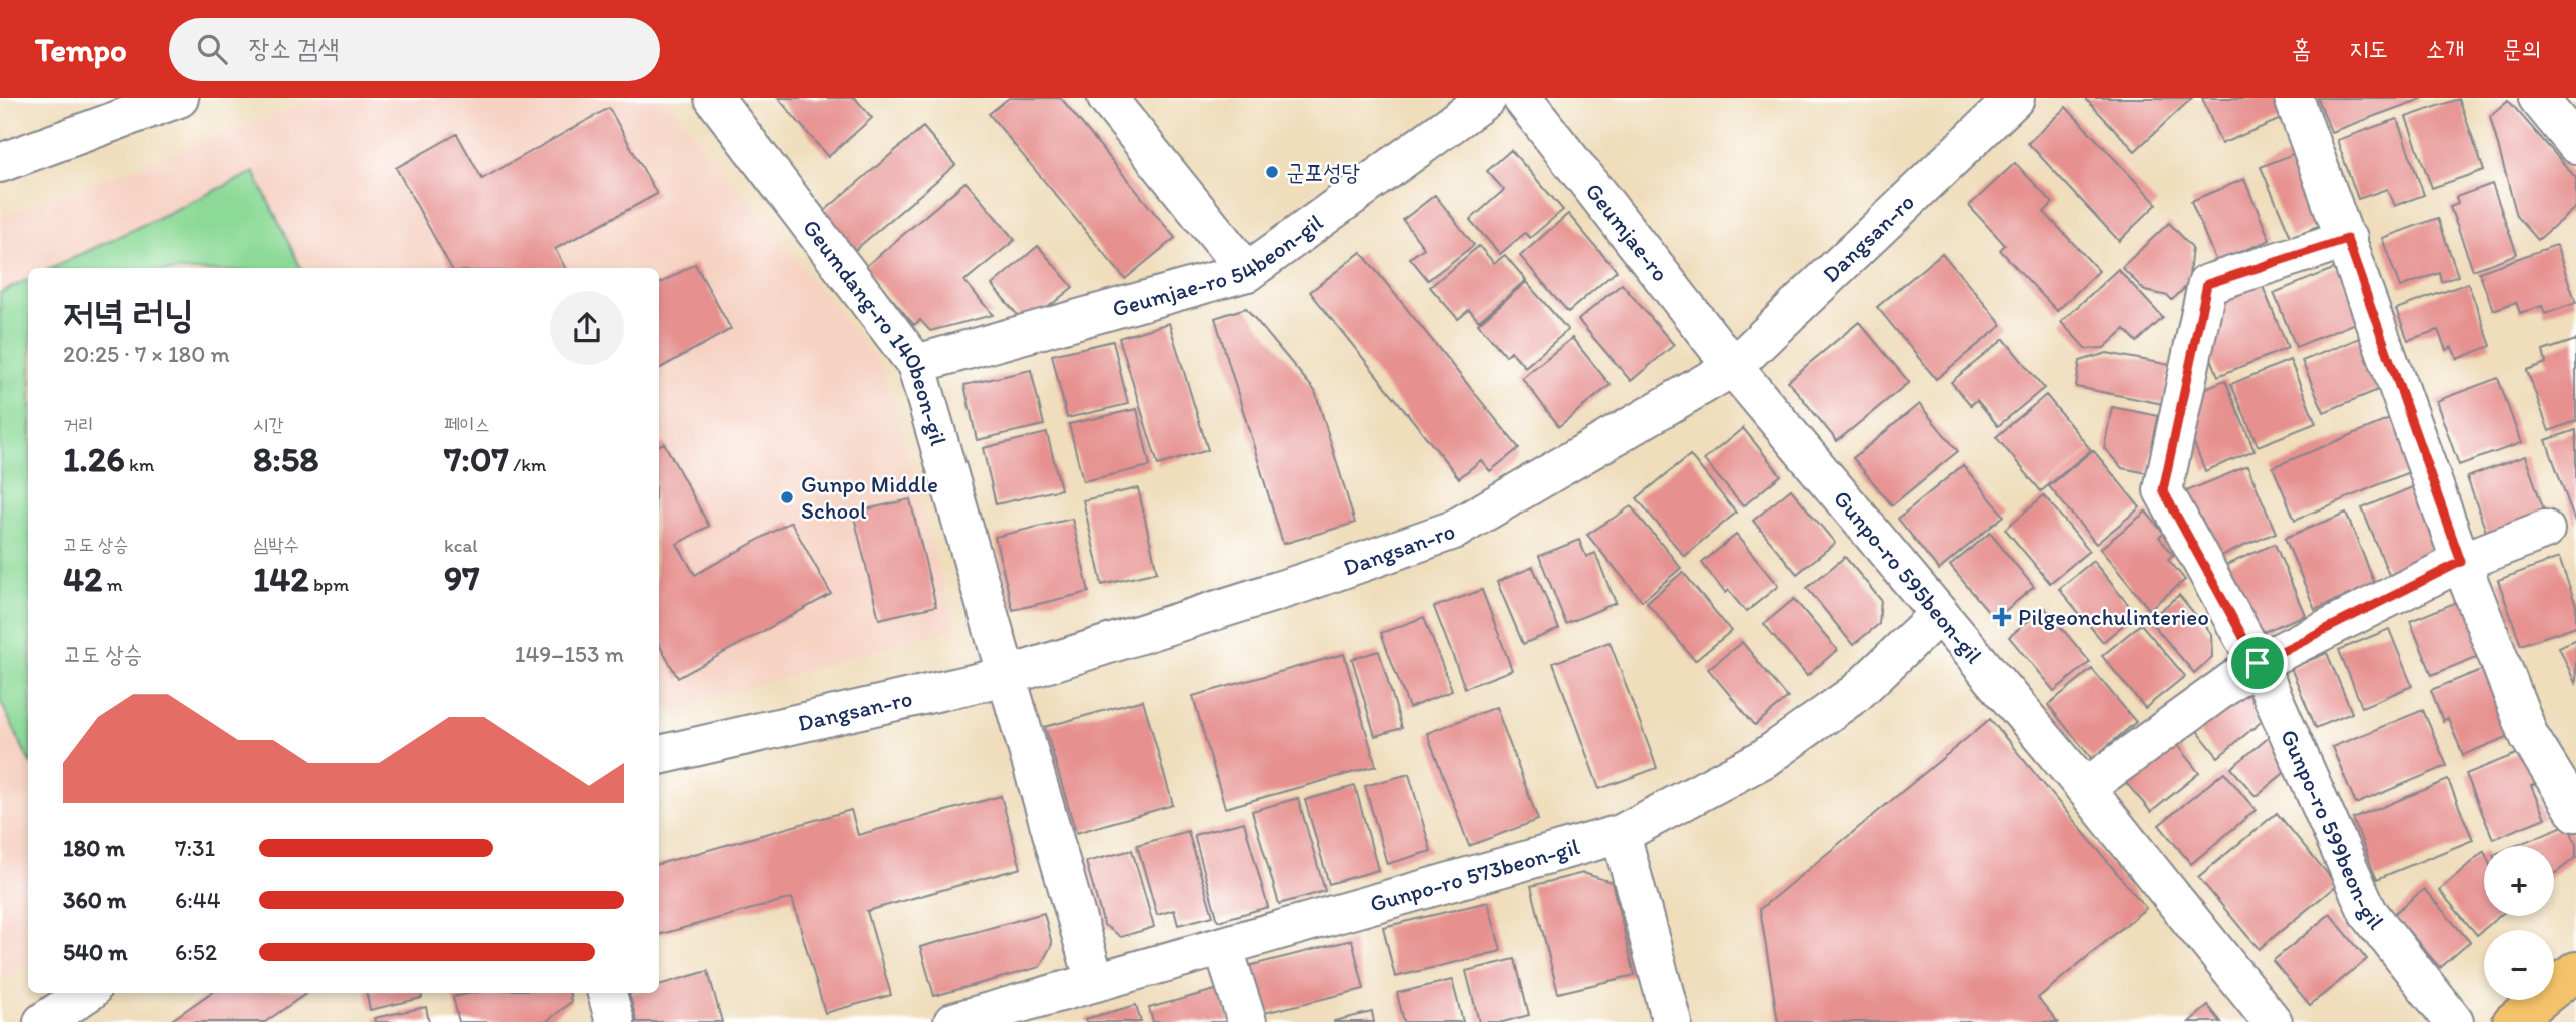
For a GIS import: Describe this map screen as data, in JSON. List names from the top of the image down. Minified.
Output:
{"streets":{"street":["Geumjae-ro","Dangsan-ro","Geumjae-ro 54beon-gil","Geumdang-ro 140beon-gil","Gunpo-ro 595beon-gil","Gunpo-ro 599beon-gil","Gunpo-ro 573beon-gil"]},"crossings":[["Geumjae-ro","Dangsan-ro"],["Geumjae-ro","Gunpo-ro 595beon-gil"],["Dangsan-ro","Geumdang-ro 140beon-gil"],["Dangsan-ro","Gunpo-ro 595beon-gil"],["Geumjae-ro 54beon-gil","Geumdang-ro 140beon-gil"],["Geumdang-ro 140beon-gil","Gunpo-ro 573beon-gil"],["Gunpo-ro 595beon-gil","Gunpo-ro 573beon-gil"]],"places":{"other":["군포성당","Gunpo Middle School"],"health":["Pilgeonchulinterieo"]},"page":{"header":"Tempo","search":"장소 검색","nav":["홈","지도","소개","문의"],"heading":["저녁 러닝","20:25 · 7 × 180 m"],"stats":[["거리","1.26 km"],["시간","8:58"],["페이스","7:07 /km"],["고도 상승","42 m"],["심박수","142 bpm"],["kcal","97"]],"chart":["고도 상승","149–153 m"],"list":[{"name":"180 m","note":"7:31"},{"name":"360 m","note":"6:44"},{"name":"540 m","note":"6:52"}],"map_buttons":["+","−"]}}
